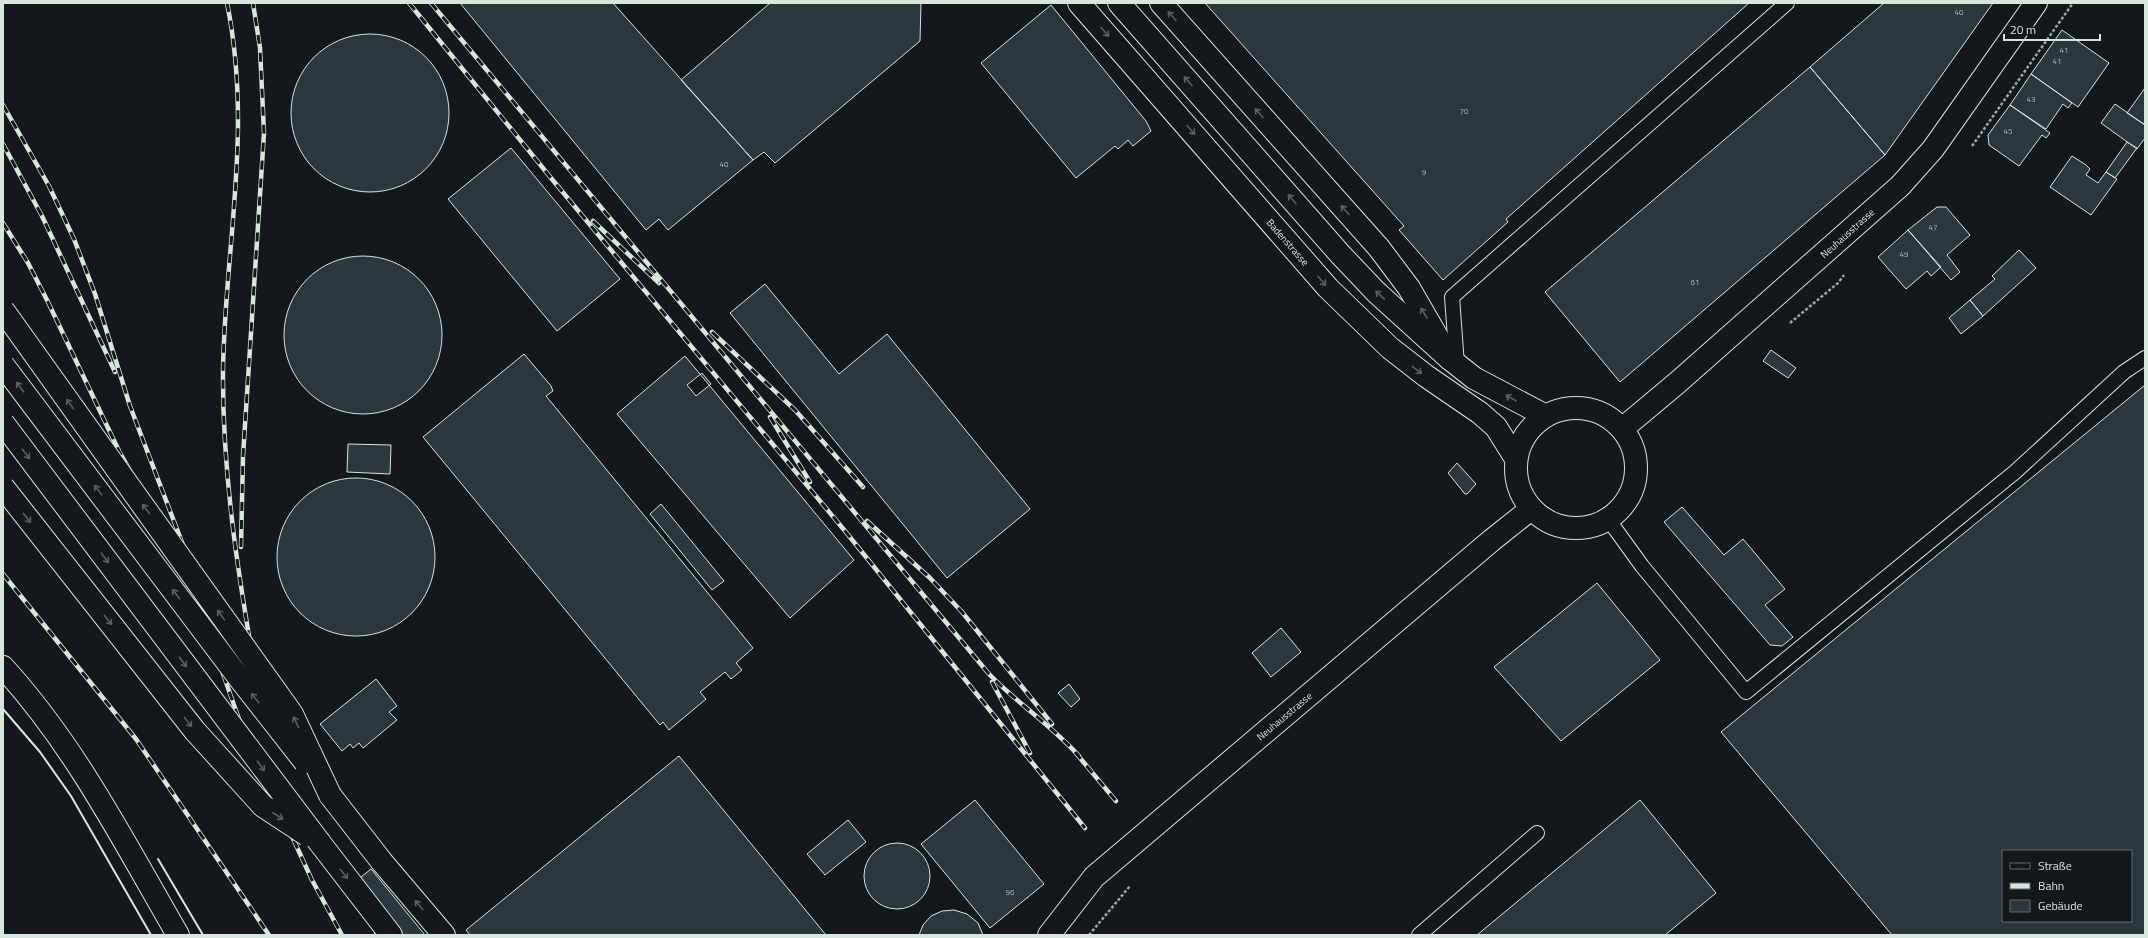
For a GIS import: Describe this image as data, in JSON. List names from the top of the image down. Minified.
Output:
{"streets":{"main road":["Neuhausstrasse","Badenstrasse"]},"crossings":[["Neuhausstrasse","Badenstrasse"]],"house_numbers":["40","41","41","43","70","45","40","9","47","49","61","96"],"legend":["Straße","Bahn","Gebäude"],"scale_bar":"20 m"}
